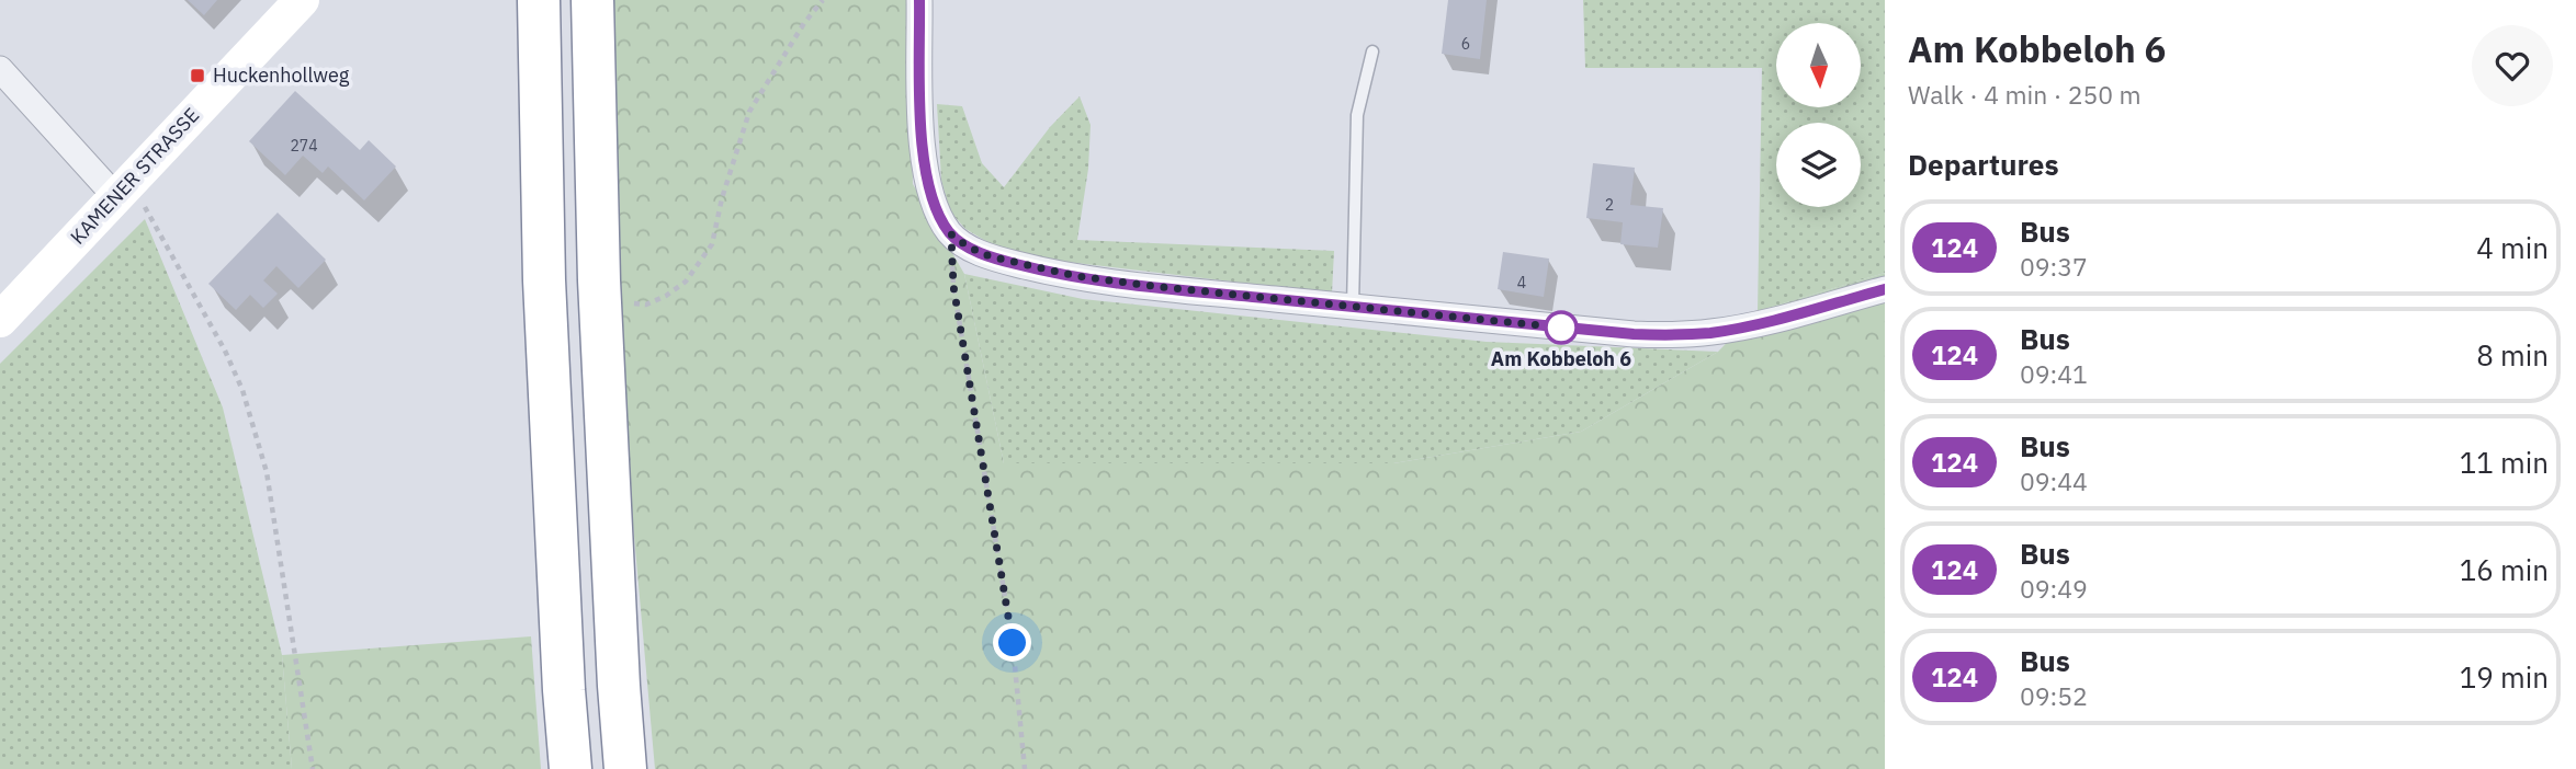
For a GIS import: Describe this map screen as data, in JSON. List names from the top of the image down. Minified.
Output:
{"streets":{"main road":["KAMENER STRASSE"]},"places":{"transit":["Huckenhollweg"],"other":["Am Kobbeloh 6"]},"lines":["bus line 124"],"house_numbers":["6","274","2","4"],"north":"bottom","page":{"heading":[["Am Kobbeloh 6","Walk · 4 min · 250 m"],"Departures"],"list":[{"mark":"124","name":"Bus","note":"09:37","value":"4 min"},{"mark":"124","name":"Bus","note":"09:41","value":"8 min"},{"mark":"124","name":"Bus","note":"09:44","value":"11 min"},{"mark":"124","name":"Bus","note":"09:49","value":"16 min"},{"mark":"124","name":"Bus","note":"09:52","value":"19 min"}]}}
